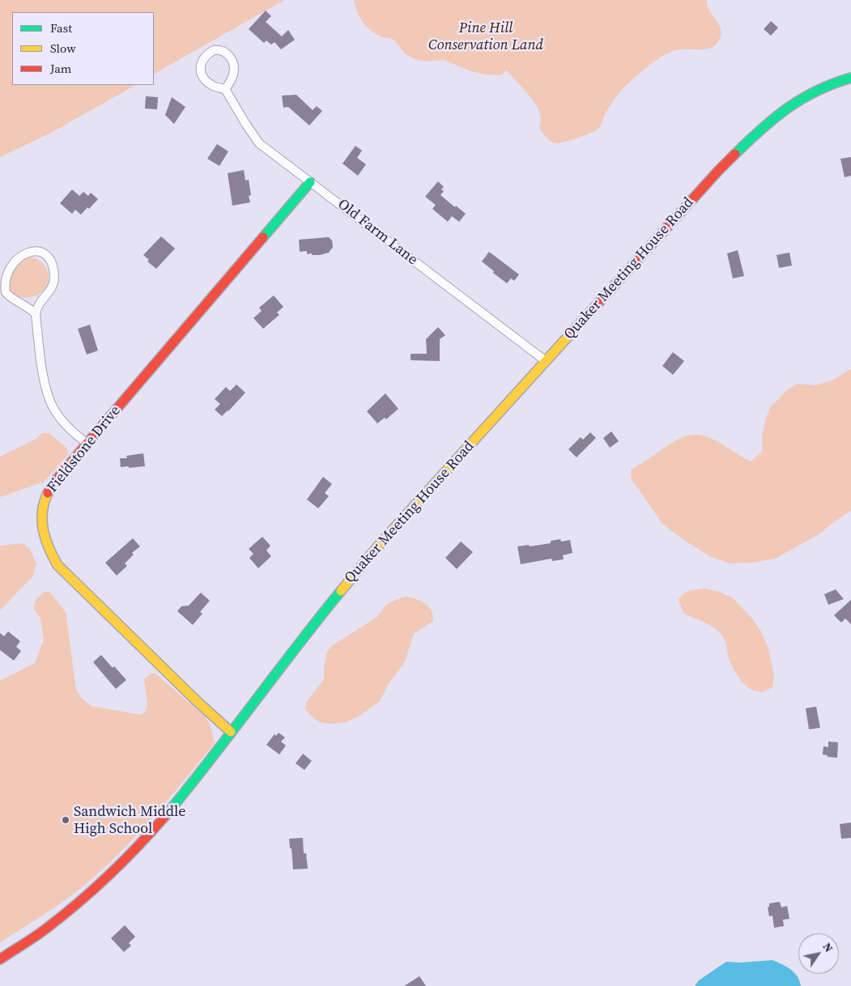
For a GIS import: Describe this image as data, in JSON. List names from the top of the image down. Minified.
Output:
{"streets":{"main road":["Quaker Meeting House Road","Fieldstone Drive"],"street":["Old Farm Lane"]},"crossings":[["Old Farm Lane","Quaker Meeting House Road"],["Old Farm Lane","Fieldstone Drive"],["Quaker Meeting House Road","Fieldstone Drive"]],"parks":["Pine Hill Conservation Land"],"places":["Sandwich Middle High School"],"legend":["Fast","Slow","Jam"],"north":"top right"}
